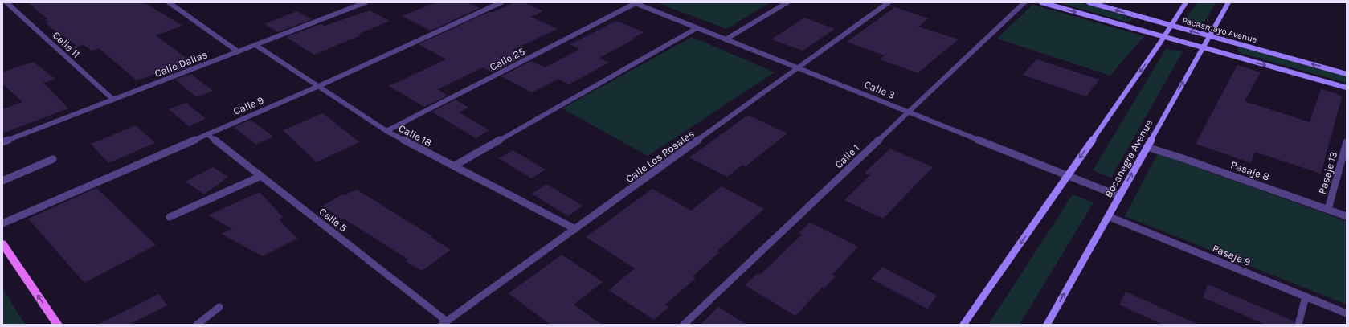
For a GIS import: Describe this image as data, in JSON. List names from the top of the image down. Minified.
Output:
{"streets":{"main road":["Pacasmayo Avenue","Bocanegra Avenue"],"street":["Calle 11","Calle 25","Calle Dallas","Calle 3","Calle 9","Calle 18","Calle Los Rosales","Calle 1","Pasaje 8","Pasaje 13","Calle 5","Pasaje 9"]},"crossings":[["Pacasmayo Avenue","Bocanegra Avenue"],["Calle 11","Calle Dallas"],["Calle 25","Calle 3"],["Calle 25","Calle 18"],["Calle Dallas","Calle 18"],["Calle 3","Calle Los Rosales"],["Calle 3","Calle 1"],["Calle 3","Bocanegra Avenue"],["Calle 9","Calle 18"],["Calle 9","Calle 5"],["Calle 18","Calle Los Rosales"],["Calle Los Rosales","Calle 5"],["Bocanegra Avenue","Pasaje 8"],["Bocanegra Avenue","Pasaje 9"],["Pasaje 8","Pasaje 13"]]}
